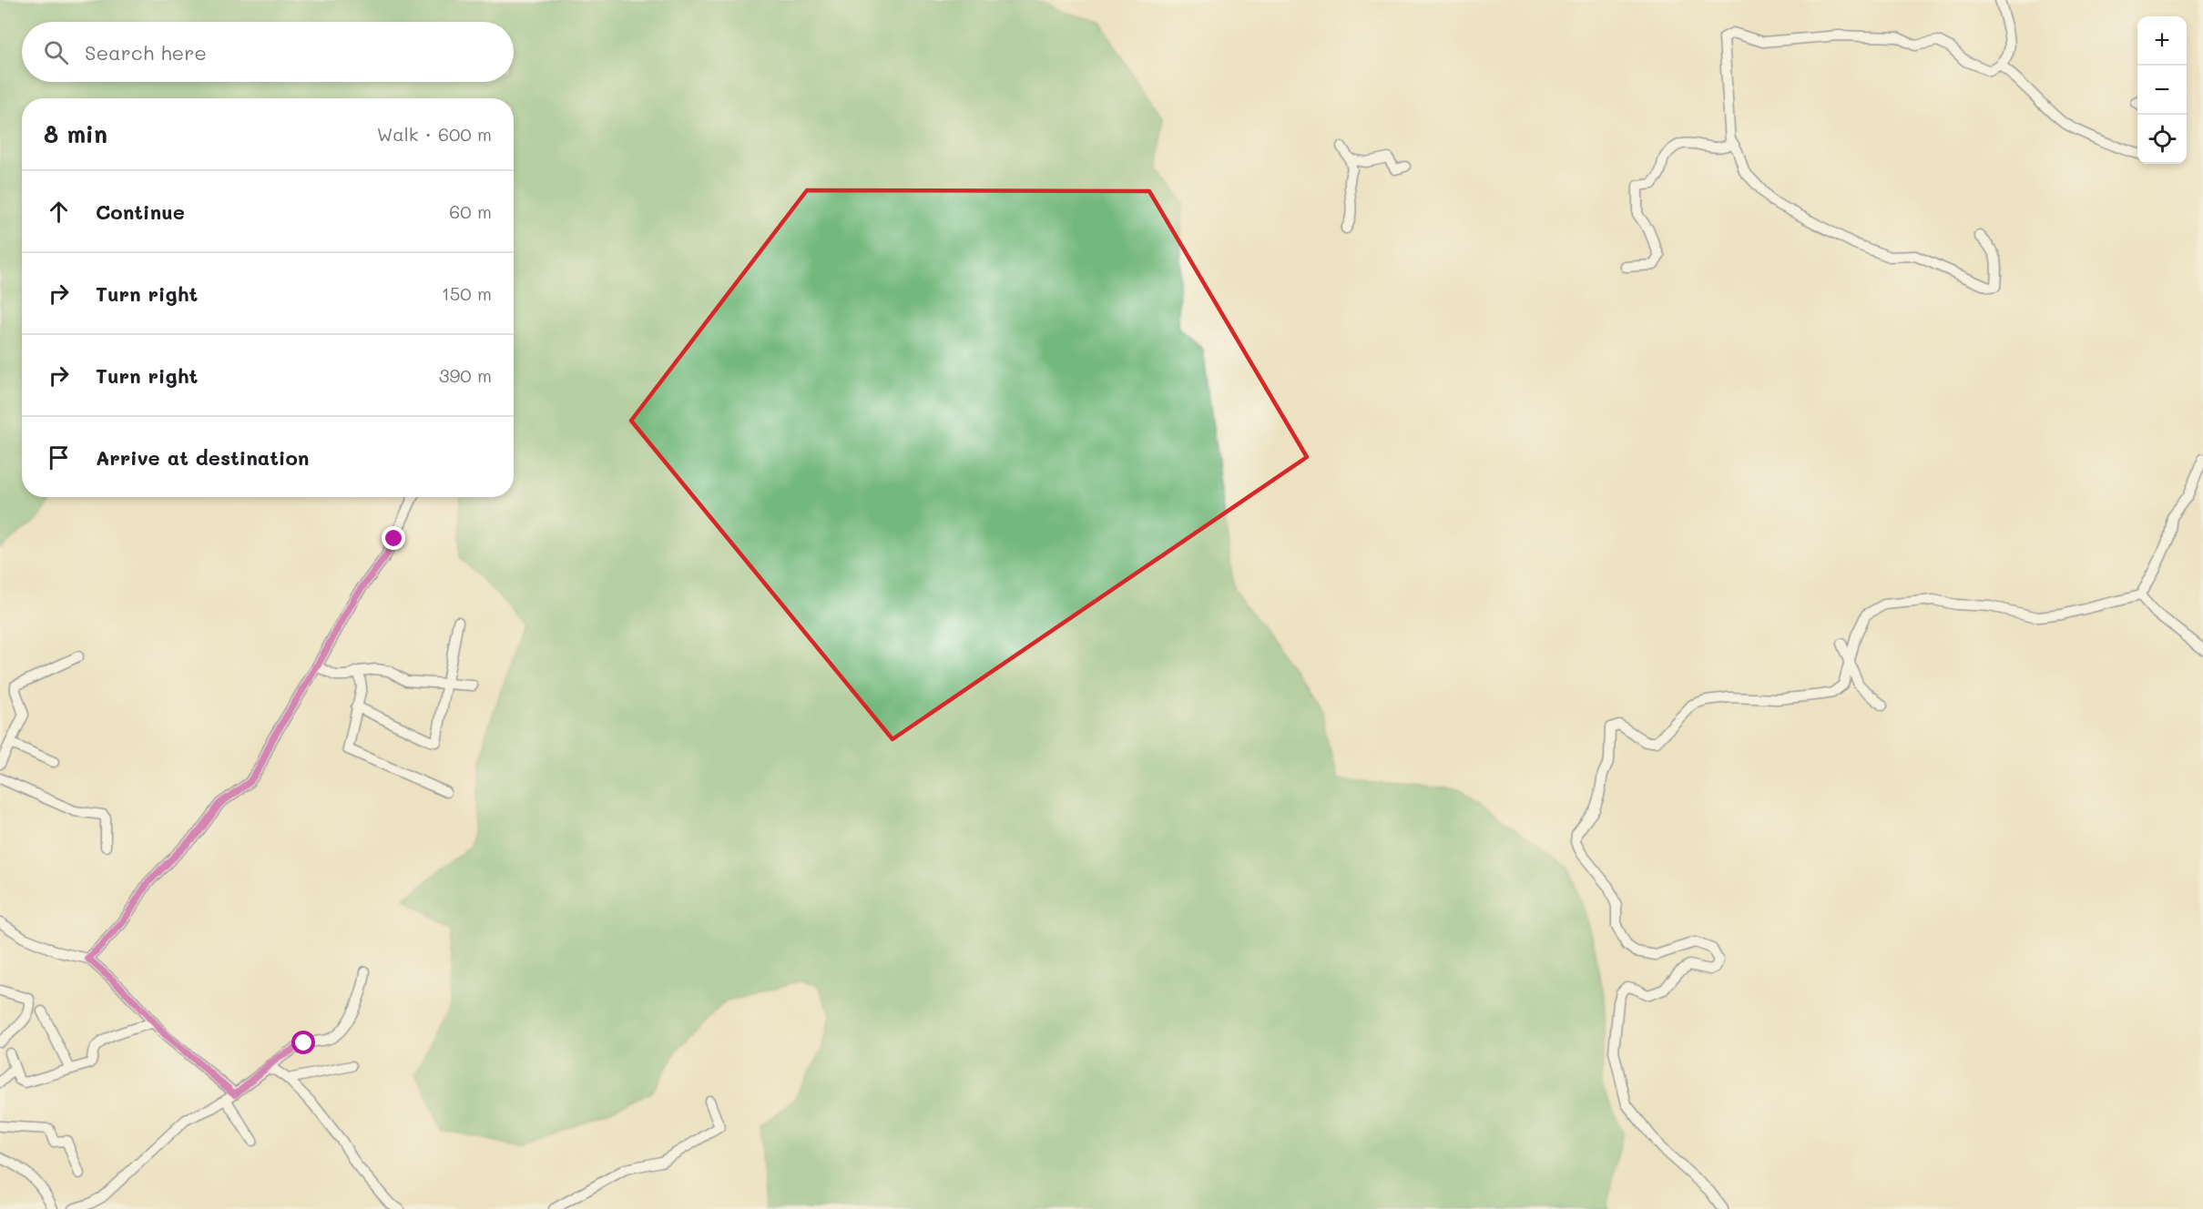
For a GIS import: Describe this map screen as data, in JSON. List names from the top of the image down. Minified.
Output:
{"page":{"map_buttons":["+","−"],"search":"Search here","heading":["8 min","Walk · 600 m"],"list":[["Continue","60 m"],["Turn right","150 m"],["Turn right","390 m"],"Arrive at destination"]}}
